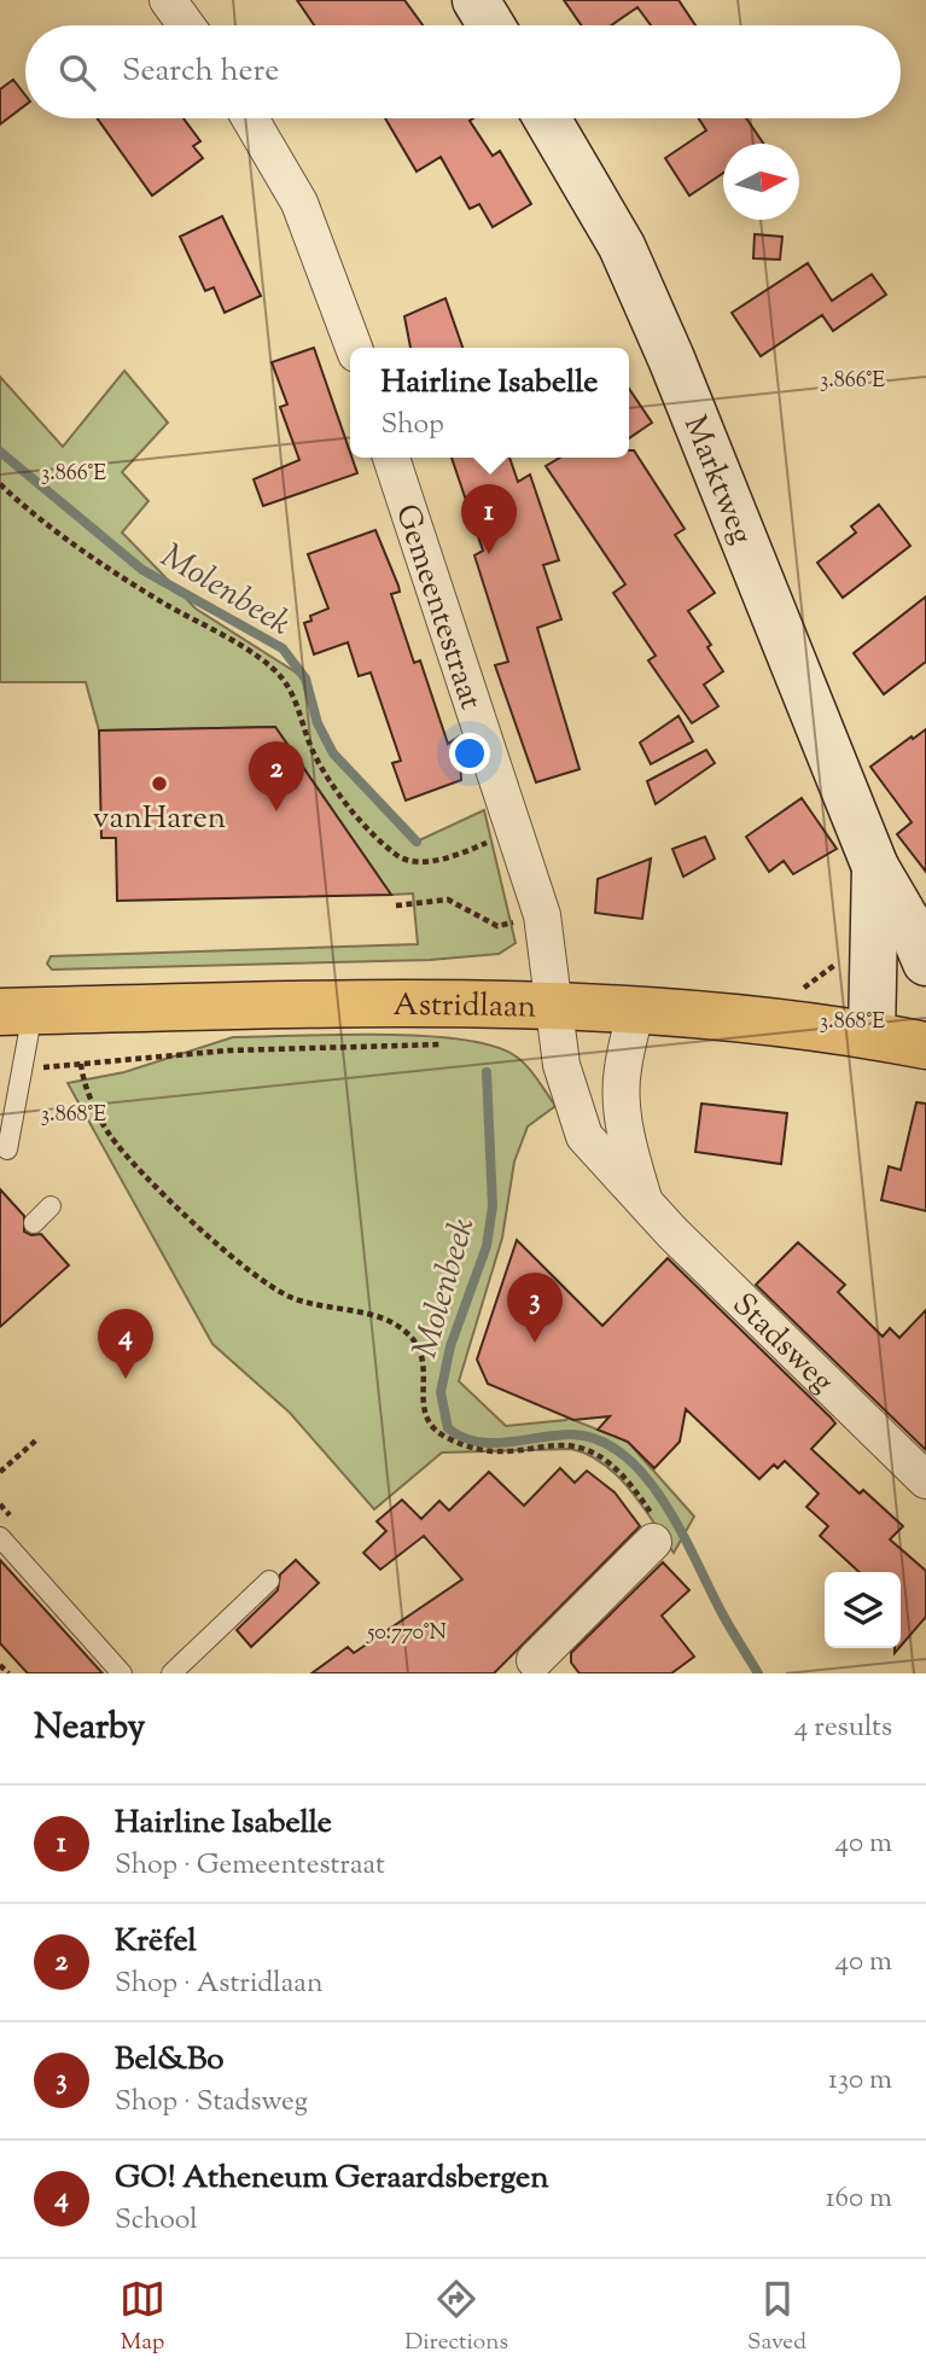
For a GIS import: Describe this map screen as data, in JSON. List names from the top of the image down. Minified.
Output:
{"streets":{"main road":["Astridlaan"],"street":["Marktweg","Gemeentestraat","Stadsweg"]},"crossings":[["Marktweg","Astridlaan"],["Gemeentestraat","Astridlaan"],["Gemeentestraat","Stadsweg"],["Astridlaan","Stadsweg"]],"water":["Molenbeek"],"places":["vanHaren"],"north":"right","page":{"search":"Search here","popup":["Hairline Isabelle","Shop"],"pins":["1","2","3","4"],"heading":["Nearby","4 results"],"list":[{"mark":"1","name":"Hairline Isabelle","note":"Shop · Gemeentestraat","value":"40 m"},{"mark":"2","name":"Krëfel","note":"Shop · Astridlaan","value":"40 m"},{"mark":"3","name":"Bel&Bo","note":"Shop · Stadsweg","value":"130 m"},{"mark":"4","name":"GO! Atheneum Geraardsbergen","note":"School","value":"160 m"}],"nav":["Map","Directions","Saved"]},"coordinates":["3.866°E","3.868°E","50.770°N"]}
